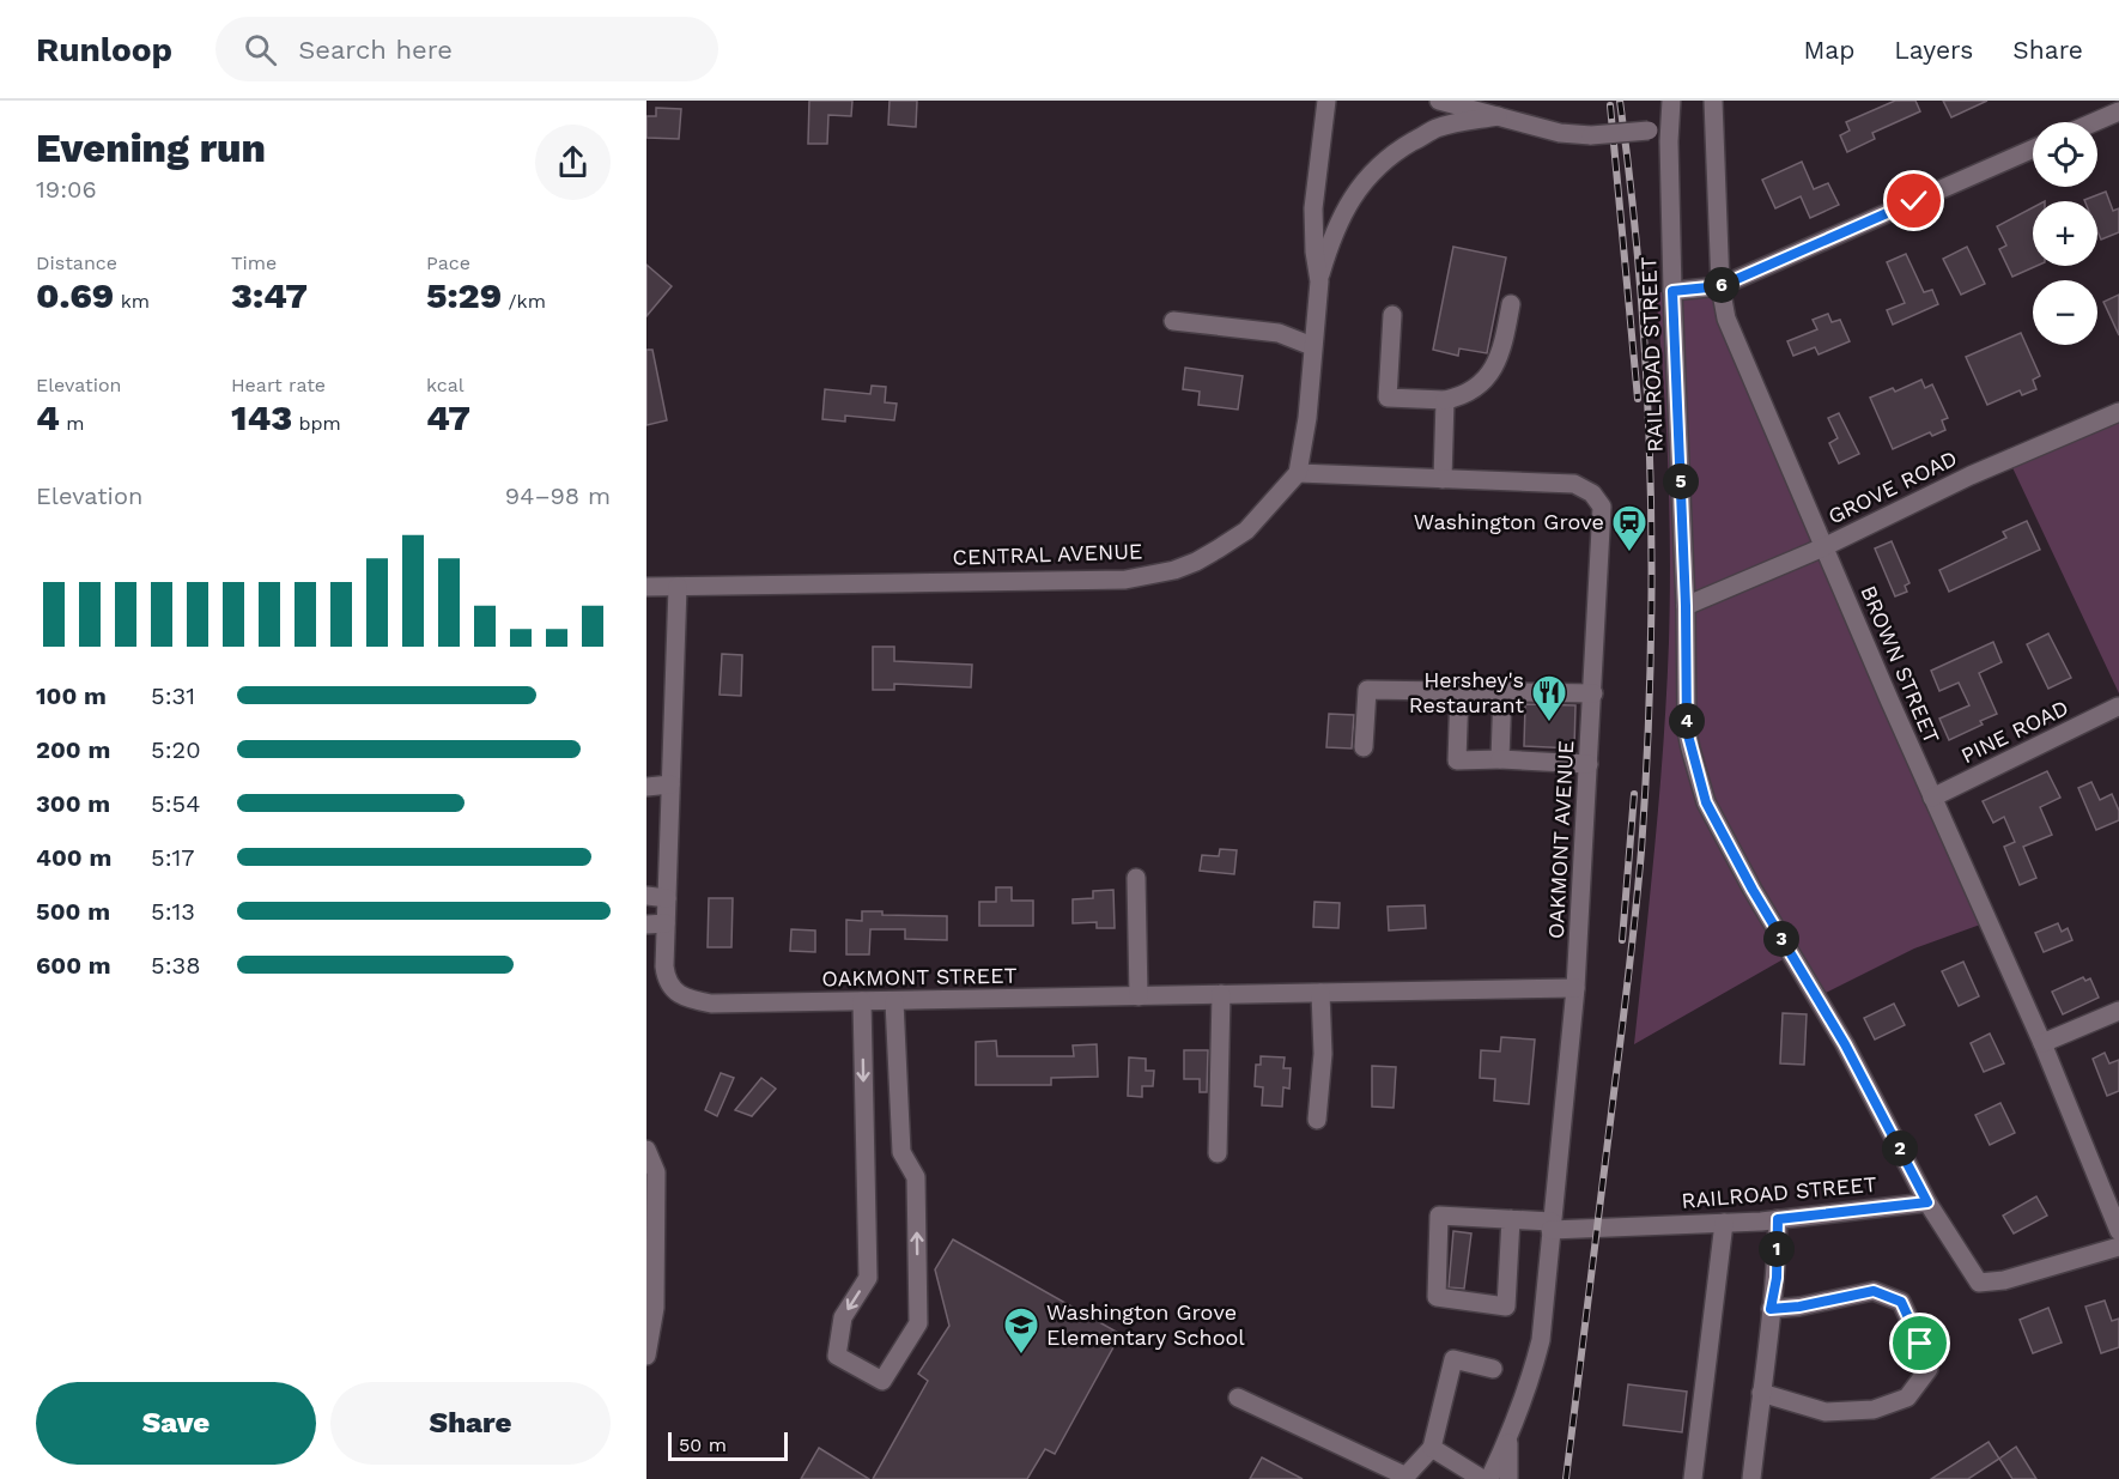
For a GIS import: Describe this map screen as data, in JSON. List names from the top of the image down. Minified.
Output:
{"streets":{"street":["RAILROAD STREET","GROVE ROAD","CENTRAL AVENUE","BROWN STREET","PINE ROAD","OAKMONT AVENUE","OAKMONT STREET"]},"crossings":[["RAILROAD STREET","GROVE ROAD"],["RAILROAD STREET","OAKMONT AVENUE"],["GROVE ROAD","BROWN STREET"],["CENTRAL AVENUE","OAKMONT AVENUE"],["BROWN STREET","PINE ROAD"],["OAKMONT AVENUE","OAKMONT STREET"]],"places":{"station":["Washington Grove"],"restaurant":["Hershey's Restaurant"],"school or university":["Washington Grove Elementary School"]},"scale_bar":"50 m","page":{"header":"Runloop","search":"Search here","nav":["Map","Layers","Share"],"heading":["Evening run","19:06"],"map_buttons":["+","−"],"stats":[["Distance","0.69 km"],["Time","3:47"],["Pace","5:29 /km"],["Elevation","4 m"],["Heart rate","143 bpm"],["kcal","47"]],"pins":["6","5","4","3","2","1"],"chart":["Elevation","94–98 m"],"list":[{"name":"100 m","note":"5:31"},{"name":"200 m","note":"5:20"},{"name":"300 m","note":"5:54"},{"name":"400 m","note":"5:17"},{"name":"500 m","note":"5:13"},{"name":"600 m","note":"5:38"}],"buttons":["Save","Share"],"scale":"50 m"}}
